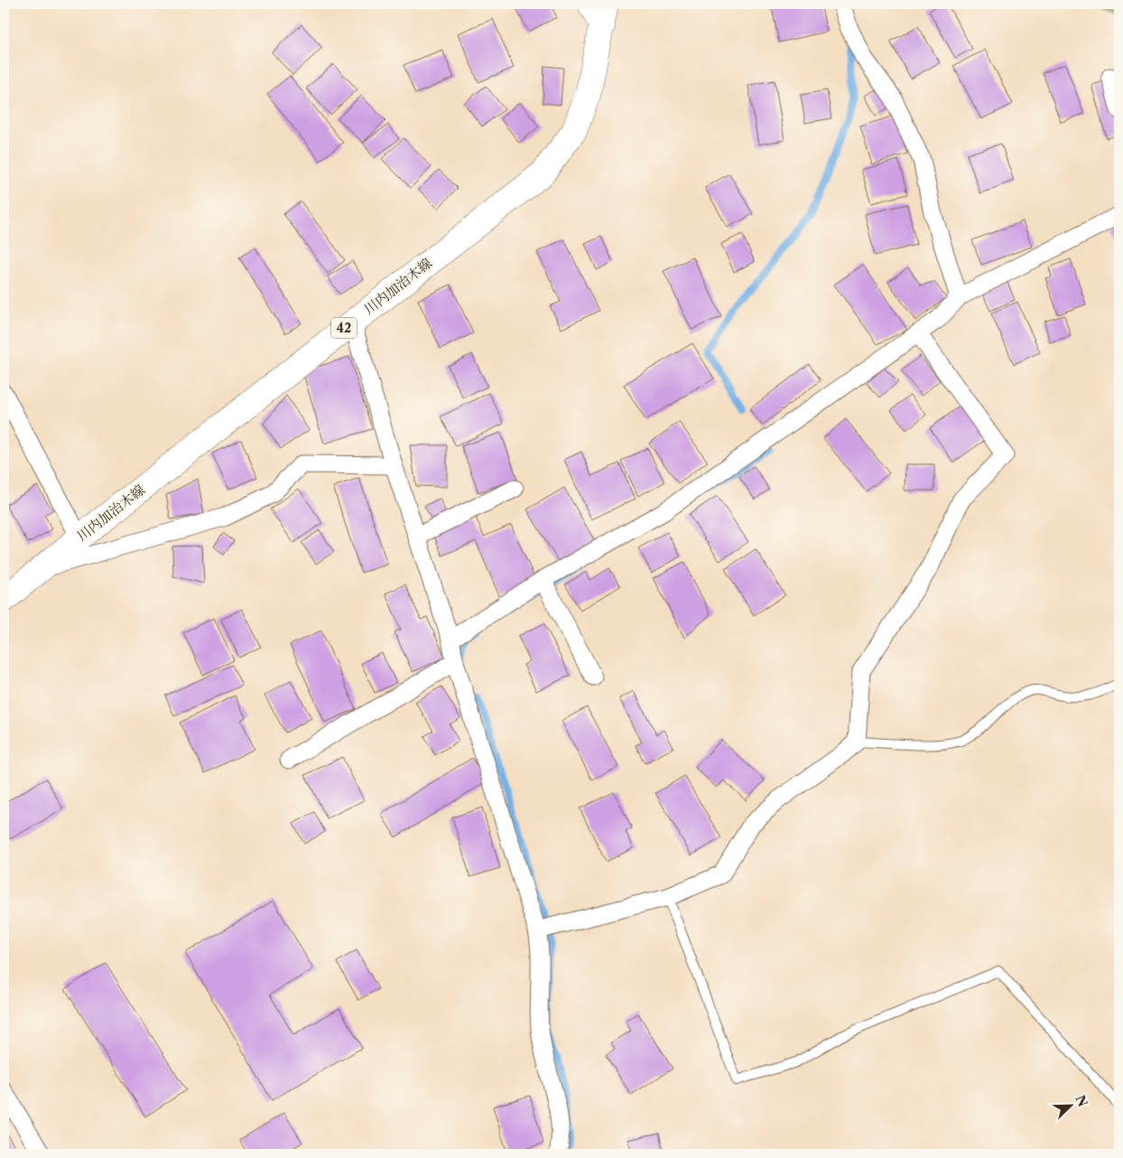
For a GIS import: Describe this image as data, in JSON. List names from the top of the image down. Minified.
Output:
{"streets":{"main road":["川内加治木線","42"]},"north":"top right"}
